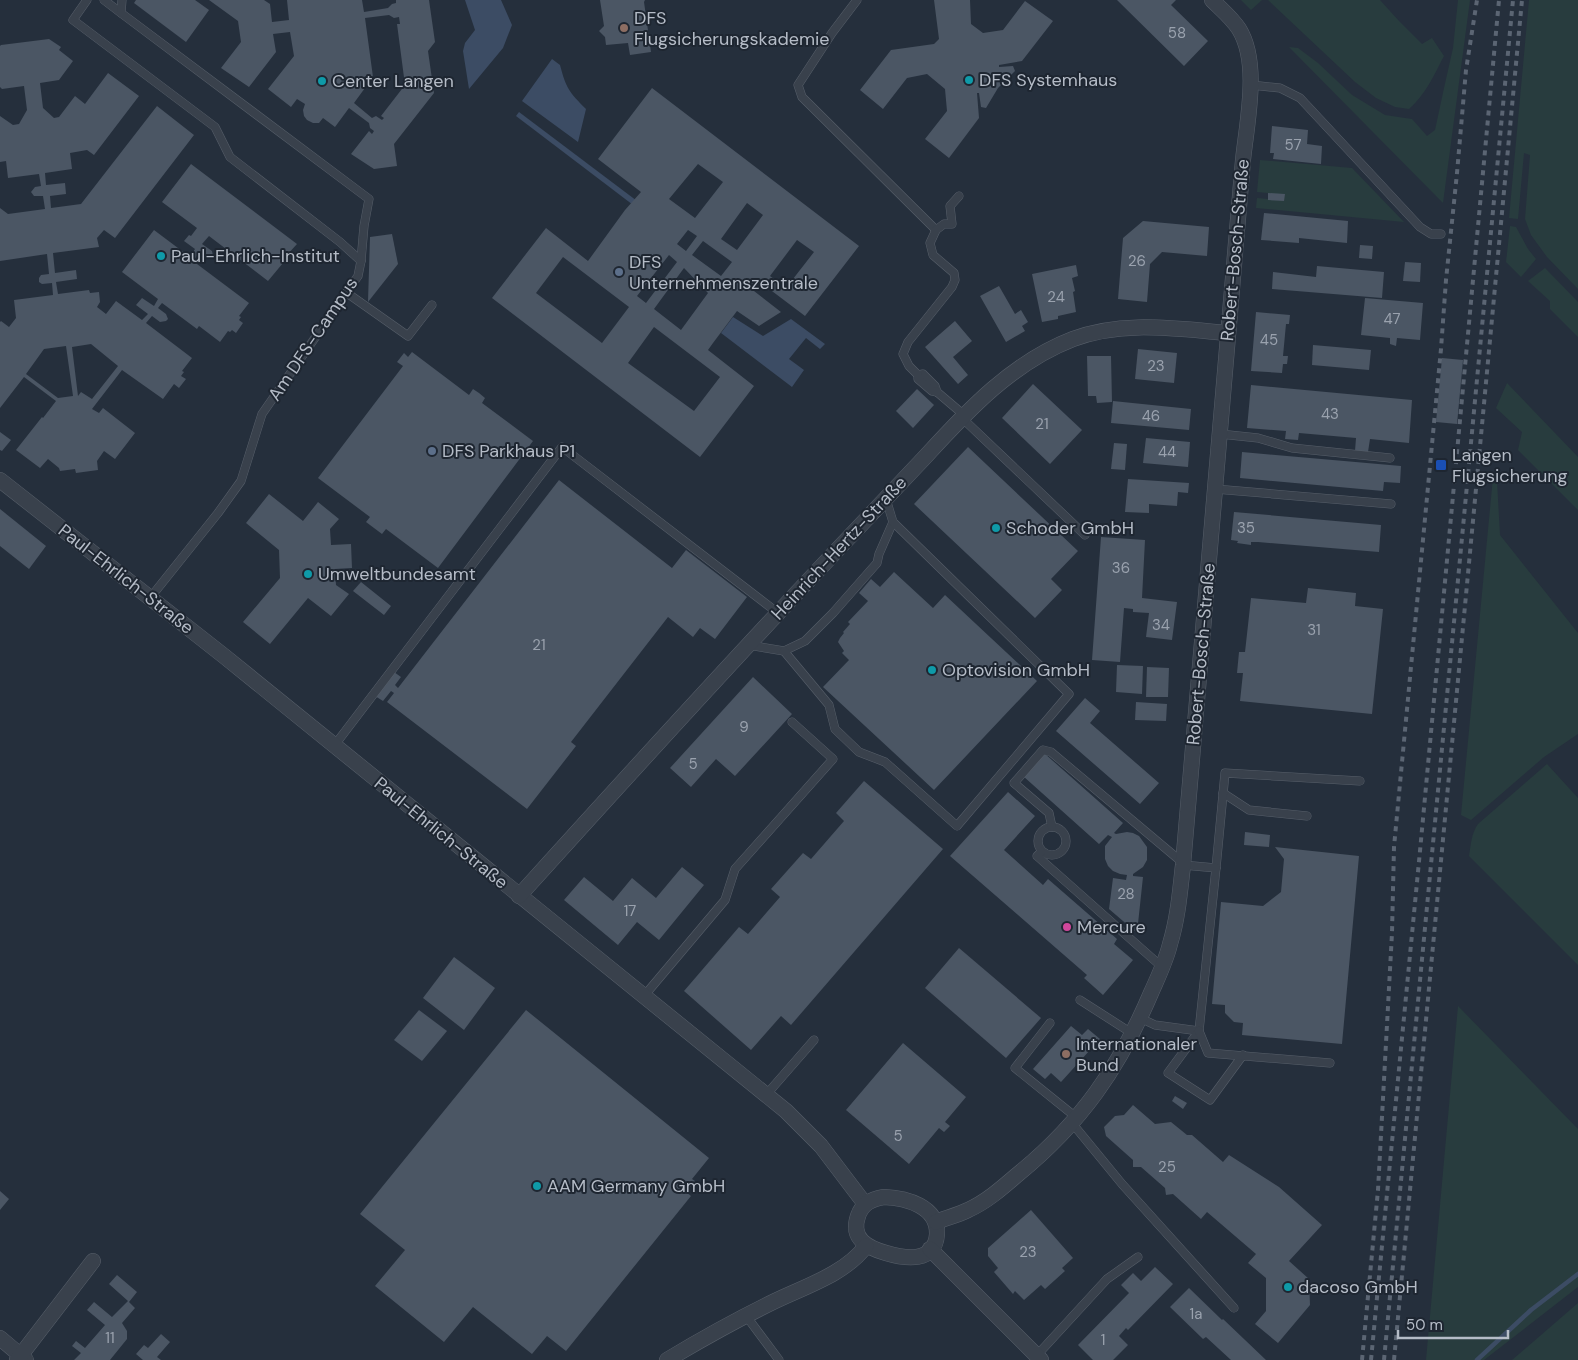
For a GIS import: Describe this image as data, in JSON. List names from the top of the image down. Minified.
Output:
{"streets":{"street":["Robert-Bosch-Straße","Heinrich-Hertz-Straße","Paul-Ehrlich-Straße"],"lane":["Am DFS-Campus"]},"crossings":[["Robert-Bosch-Straße","Heinrich-Hertz-Straße"],["Robert-Bosch-Straße","Paul-Ehrlich-Straße"],["Am DFS-Campus","Paul-Ehrlich-Straße"],["Heinrich-Hertz-Straße","Paul-Ehrlich-Straße"]],"places":{"other":["DFS Flugsicherungskademie","DFS Systemhaus","Center Langen","Paul-Ehrlich-Institut","DFS Unternehmenszentrale","DFS Parkhaus P1","Schoder GmbH","Umweltbundesamt","Optovision GmbH","Mercure","Internationaler Bund","AAM Germany GmbH","dacoso GmbH"],"transit":["Langen Flugsicherung"]},"house_numbers":["58","57","26","24","47","45","23","43","46","21","44","35","36","34","31","21","9","5","28","17","5","25","23","1a","11","1"],"scale_bar":"50 m"}
